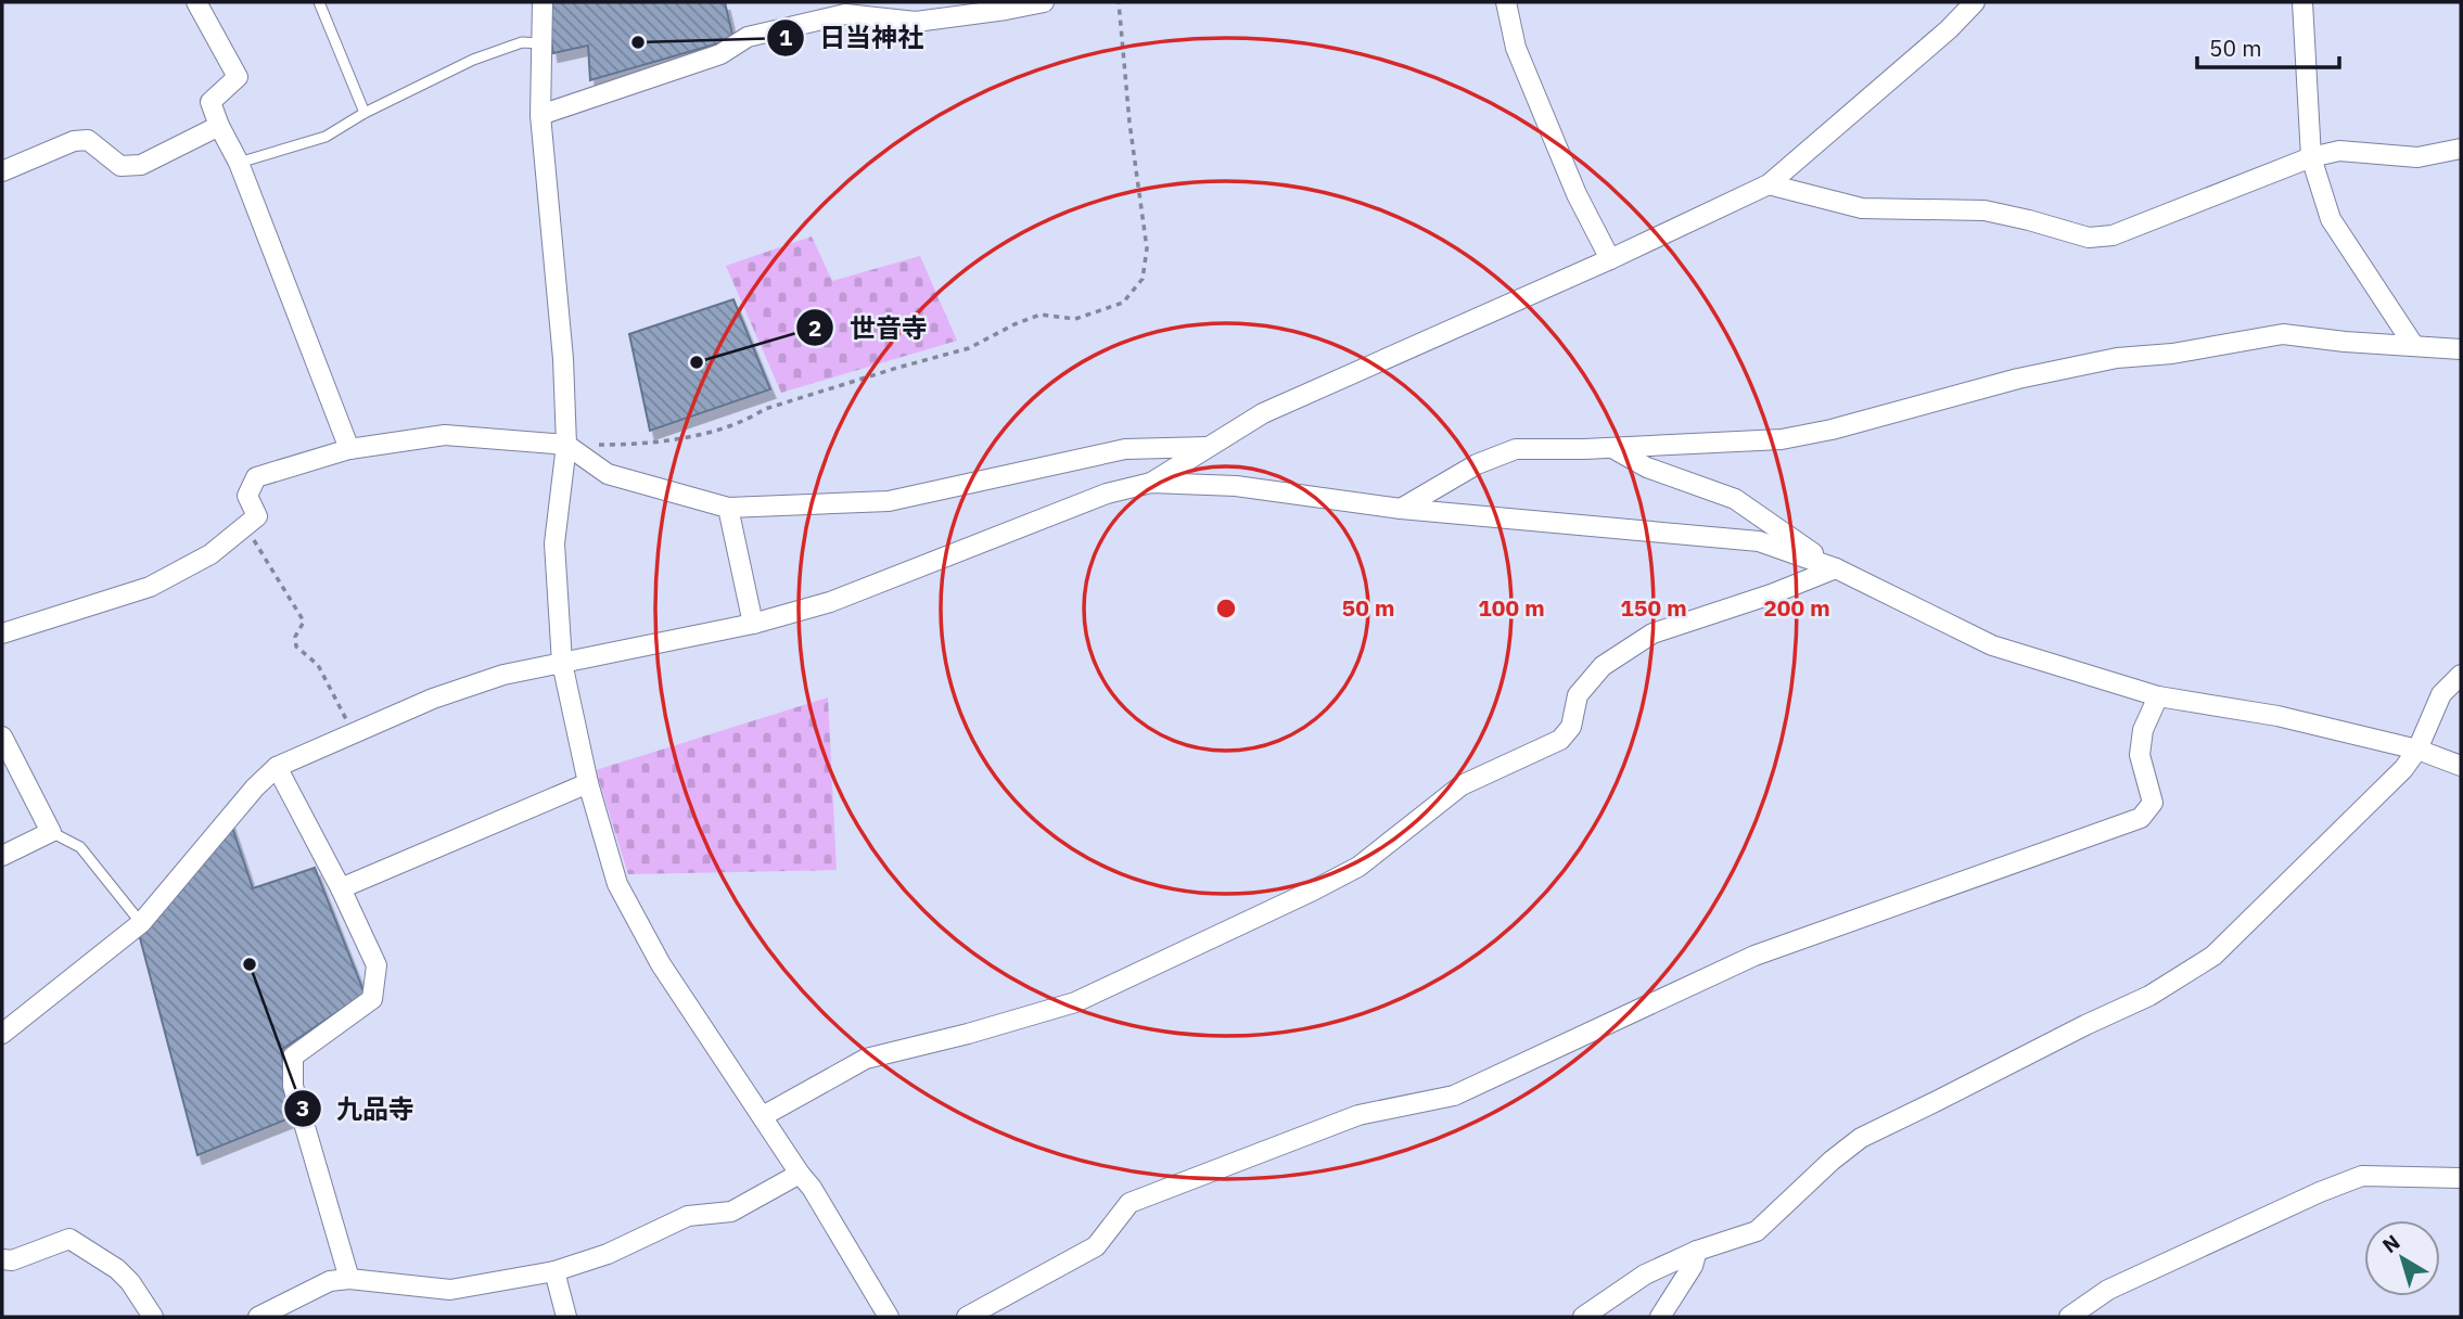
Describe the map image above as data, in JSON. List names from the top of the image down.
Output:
{
  "places": ["日当神社", "世音寺", "九品寺"],
  "scale_bar": "50 m",
  "north": "top left",
  "rings": [
    "50 m",
    "100 m",
    "150 m",
    "200 m"
  ]
}
